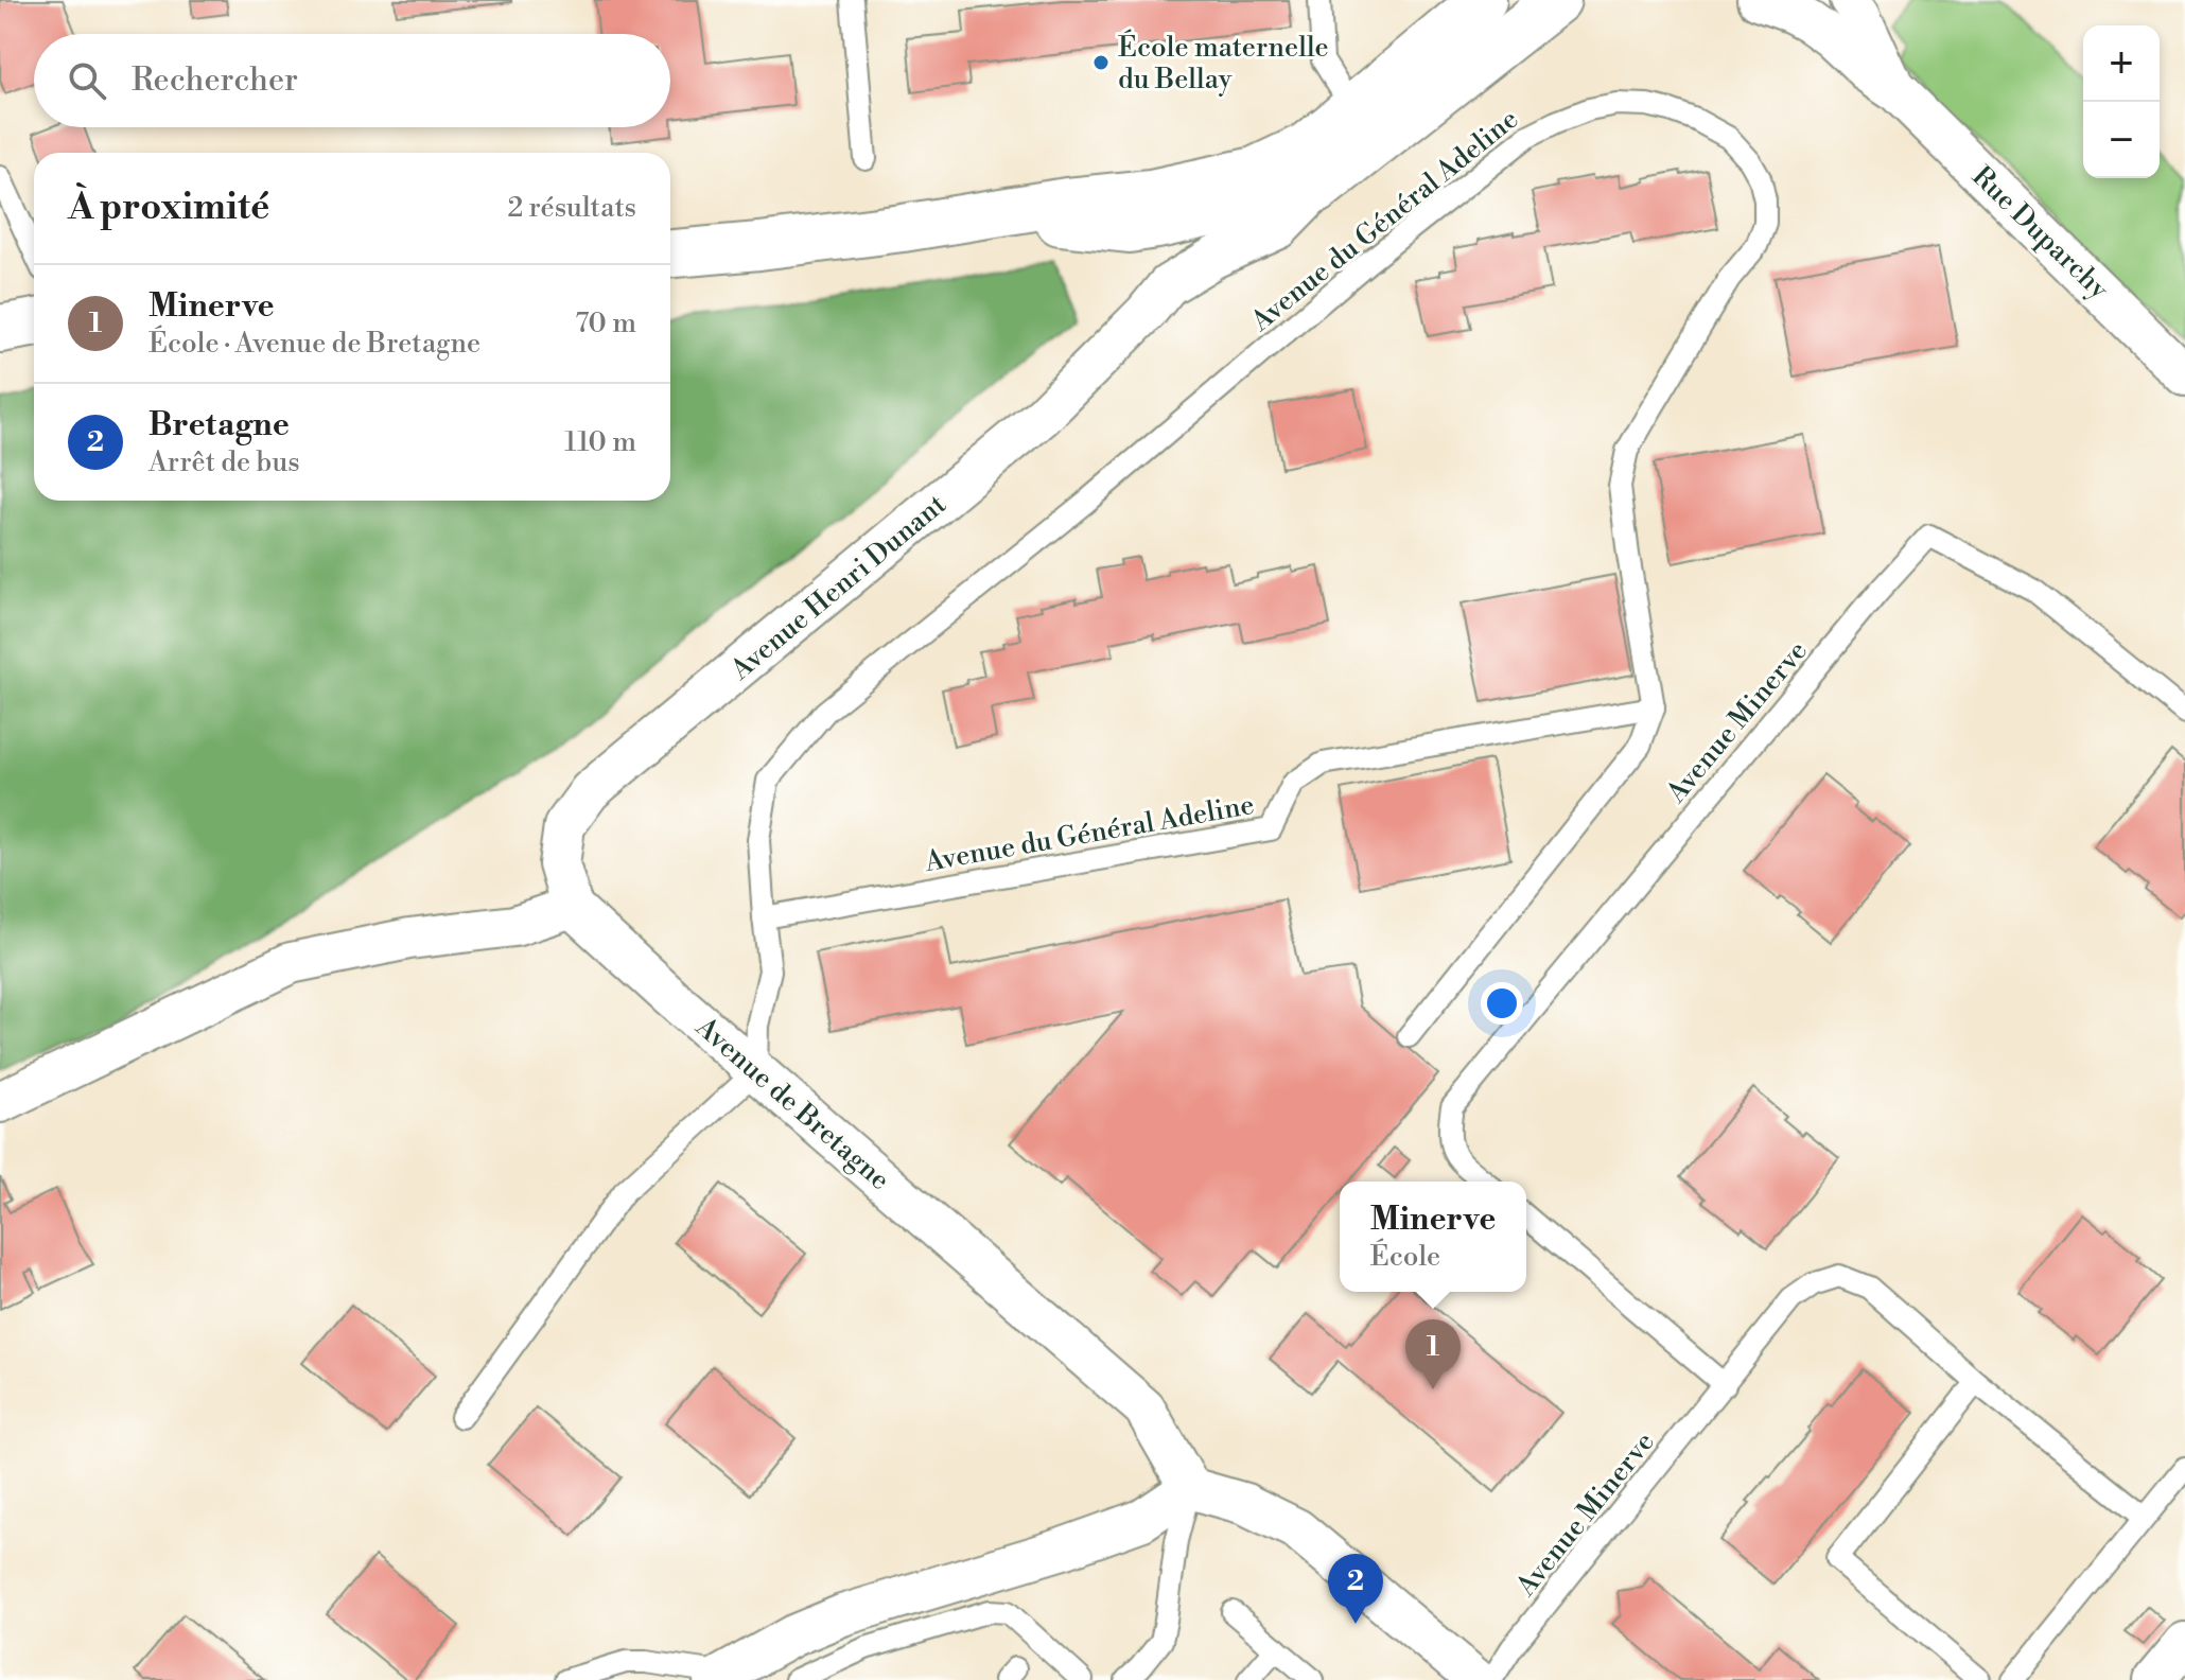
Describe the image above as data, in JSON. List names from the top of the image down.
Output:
{
  "streets": {
    "main road": ["Avenue Henri Dunant"],
    "street": ["Rue Duparchy", "Avenue de Bretagne"],
    "lane": ["Avenue du Général Adeline", "Avenue Minerve"]
  },
  "crossings": [
    ["Avenue du Général Adeline", "Avenue de Bretagne"],
    ["Avenue Henri Dunant", "Avenue de Bretagne"]
  ],
  "places": ["École maternelle du Bellay"],
  "page": {
    "map_buttons": ["+", "−"],
    "search": "Rechercher",
    "heading": ["À proximité", "2 résultats"],
    "list": [
      {
        "mark": "1",
        "name": "Minerve",
        "note": "École · Avenue de Bretagne",
        "value": "70 m"
      },
      {
        "mark": "2",
        "name": "Bretagne",
        "note": "Arrêt de bus",
        "value": "110 m"
      }
    ],
    "popup": ["Minerve", "École"],
    "pins": ["1", "2"]
  }
}
